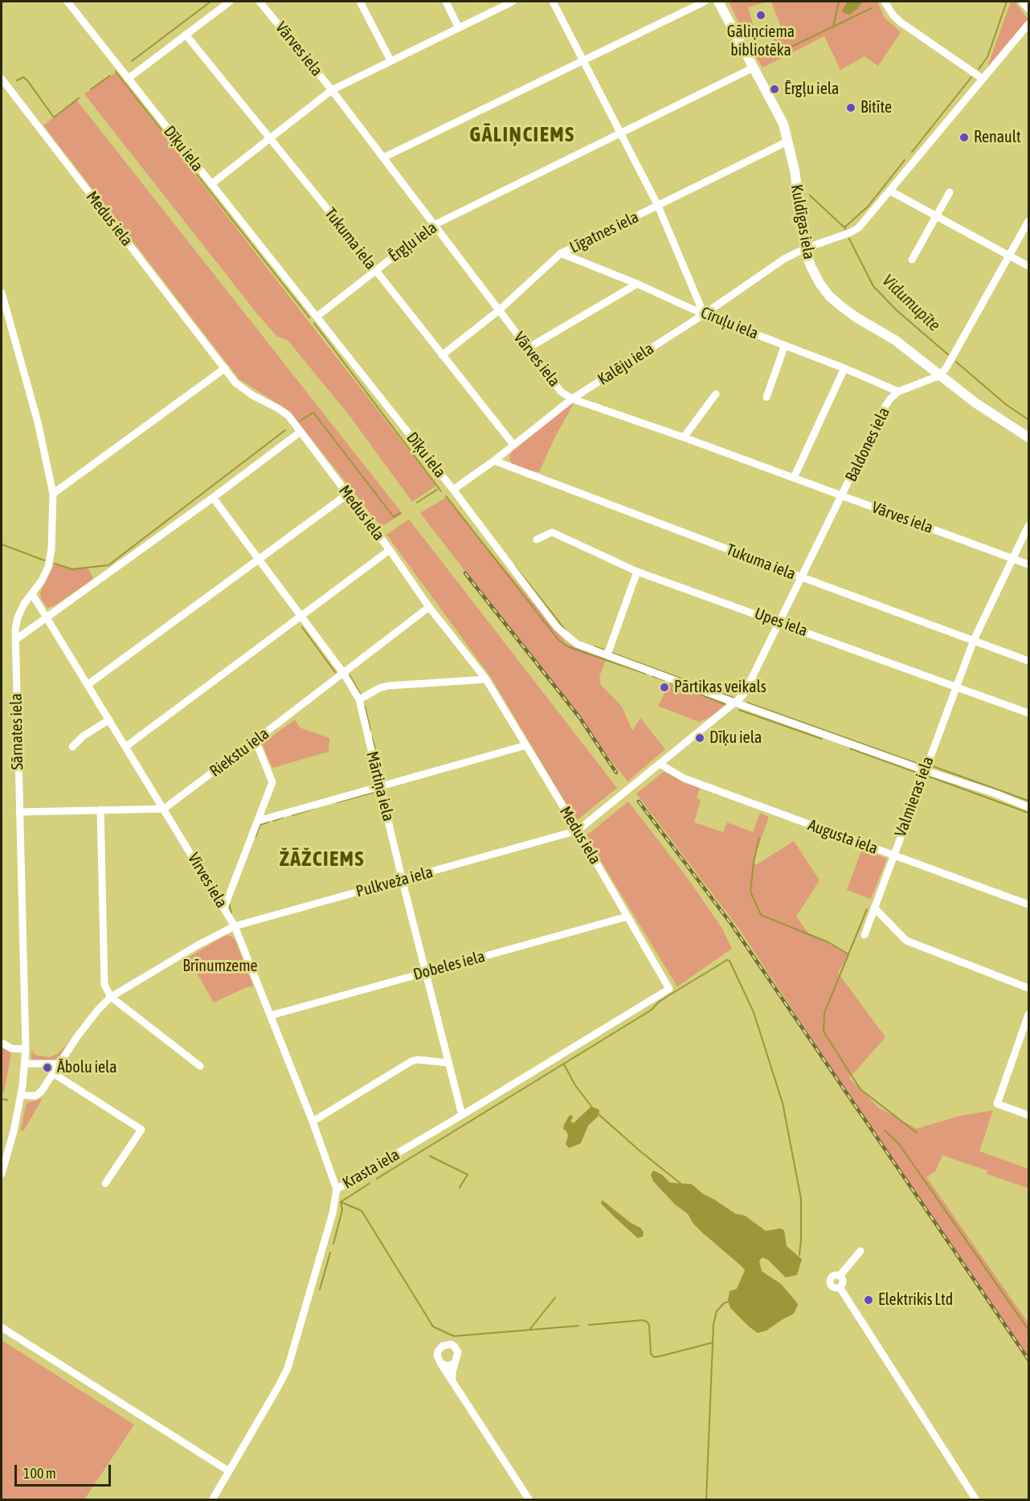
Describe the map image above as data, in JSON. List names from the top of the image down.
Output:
{
  "streets": {
    "street": [
      "Vārves iela",
      "Dīķu iela",
      "Medus iela",
      "Kuldīgas iela",
      "Līgatnes iela",
      "Tukuma iela",
      "Ērgļu iela",
      "Cīruļu iela",
      "Kalēju iela",
      "Baldones iela",
      "Upes iela",
      "Sārnates iela",
      "Riekstu iela",
      "Mārtiņa iela",
      "Valmieras iela",
      "Augusta iela",
      "Virves iela",
      "Pulkveža iela",
      "Dobeles iela",
      "Krasta iela"
    ]
  },
  "crossings": [
    ["Vārves iela", "Līgatnes iela"],
    ["Vārves iela", "Ērgļu iela"],
    ["Vārves iela", "Kalēju iela"],
    ["Vārves iela", "Baldones iela"],
    ["Vārves iela", "Valmieras iela"],
    ["Dīķu iela", "Ērgļu iela"],
    ["Dīķu iela", "Kalēju iela"],
    ["Dīķu iela", "Baldones iela"],
    ["Dīķu iela", "Valmieras iela"],
    ["Dīķu iela", "Pulkveža iela"],
    ["Medus iela", "Riekstu iela"],
    ["Medus iela", "Pulkveža iela"],
    ["Medus iela", "Dobeles iela"],
    ["Medus iela", "Krasta iela"],
    ["Kuldīgas iela", "Līgatnes iela"],
    ["Kuldīgas iela", "Ērgļu iela"],
    ["Kuldīgas iela", "Kalēju iela"],
    ["Kuldīgas iela", "Baldones iela"],
    ["Līgatnes iela", "Tukuma iela"],
    ["Līgatnes iela", "Cīruļu iela"],
    ["Tukuma iela", "Ērgļu iela"],
    ["Tukuma iela", "Kalēju iela"],
    ["Tukuma iela", "Baldones iela"],
    ["Tukuma iela", "Valmieras iela"],
    ["Cīruļu iela", "Kalēju iela"],
    ["Cīruļu iela", "Baldones iela"],
    ["Baldones iela", "Upes iela"],
    ["Baldones iela", "Pulkveža iela"],
    ["Upes iela", "Valmieras iela"],
    ["Sārnates iela", "Pulkveža iela"],
    ["Riekstu iela", "Mārtiņa iela"],
    ["Riekstu iela", "Virves iela"],
    ["Mārtiņa iela", "Pulkveža iela"],
    ["Mārtiņa iela", "Dobeles iela"],
    ["Mārtiņa iela", "Krasta iela"],
    ["Valmieras iela", "Augusta iela"],
    ["Augusta iela", "Pulkveža iela"],
    ["Virves iela", "Pulkveža iela"],
    ["Virves iela", "Dobeles iela"],
    ["Virves iela", "Krasta iela"]
  ],
  "districts": ["GĀLIŅCIEMS", "ŽĀŽCIEMS"],
  "water": ["Vidumupīte"],
  "parks": ["Brīnumzeme"],
  "places": [
    "Gāliņciema bibliotēka",
    "Ērgļu iela",
    "Bitīte",
    "Renault",
    "Pārtikas veikals",
    "Dīķu iela",
    "Ābolu iela",
    "Elektrikis Ltd"
  ],
  "scale_bar": "100 m"
}
